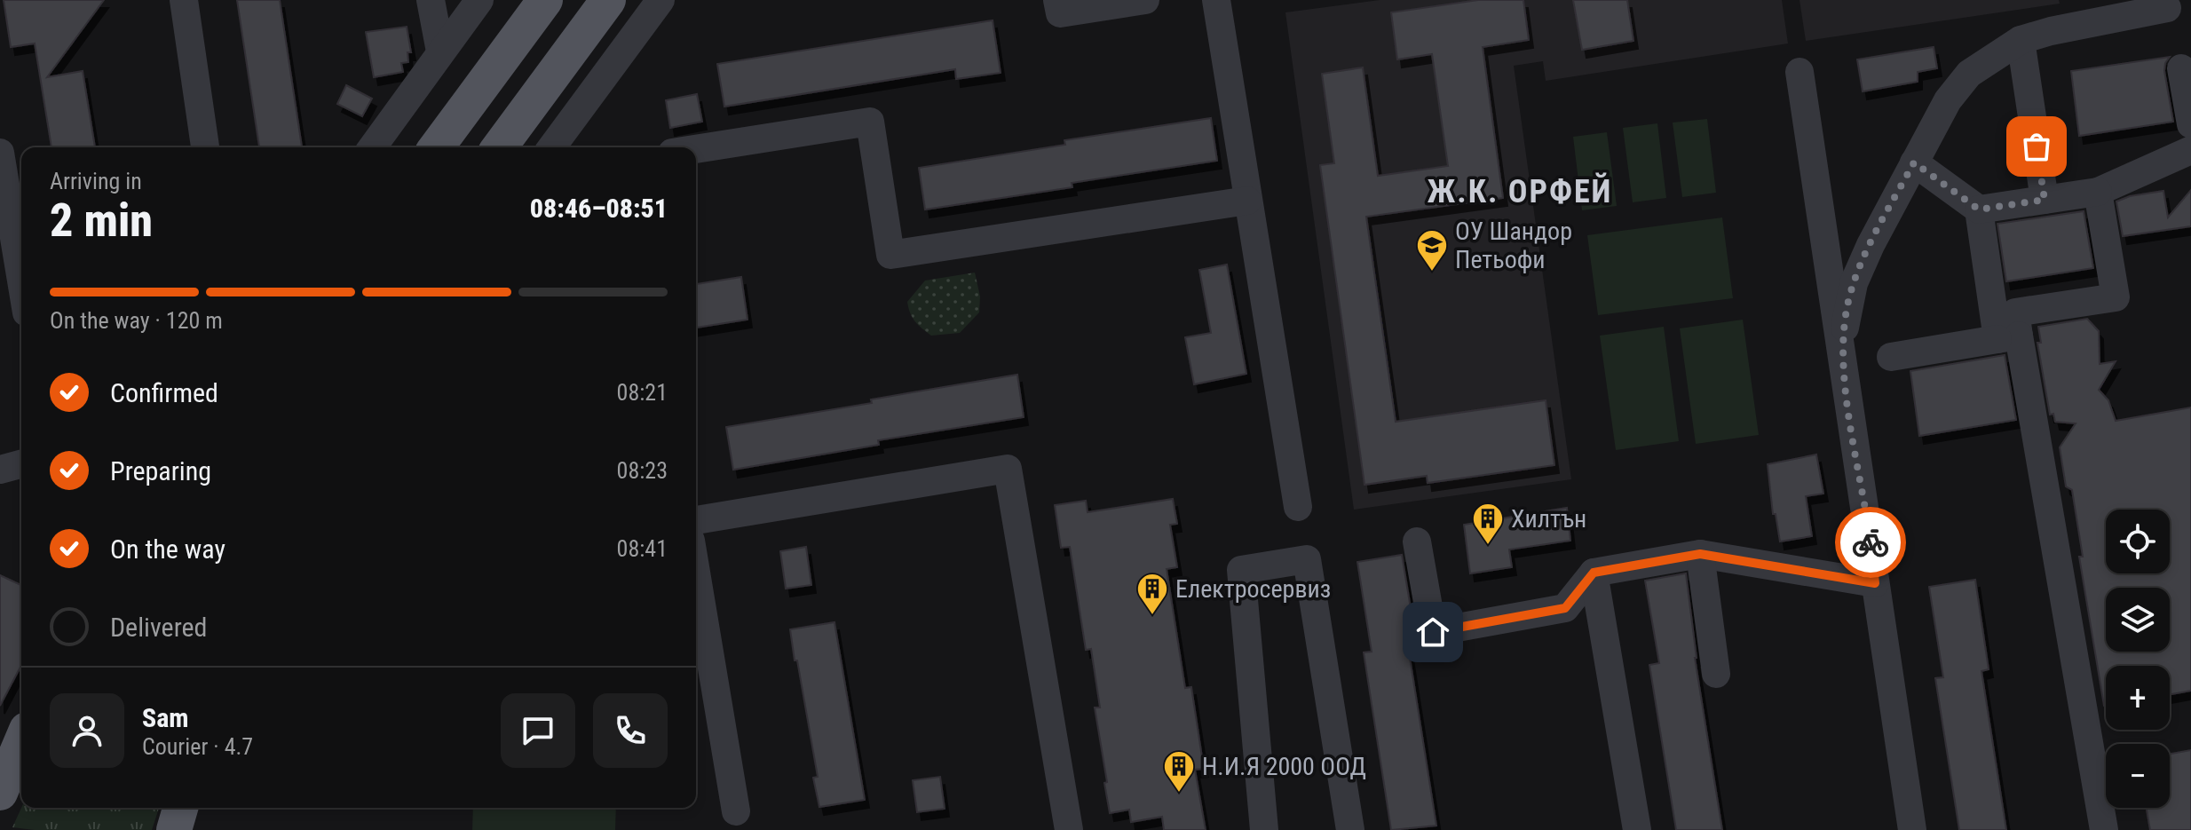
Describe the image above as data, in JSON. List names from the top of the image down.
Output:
{
  "districts": ["Ж.К. ОРФЕЙ"],
  "places": {
    "school or university": ["ОУ Шандор Петьофи"],
    "building": ["Хилтън", "Електросервиз", "Н.И.Я 2000 ООД"]
  },
  "page": {
    "heading": ["2 min", "Arriving in", "08:46–08:51"],
    "panel": ["Sam", "Courier · 4.7"],
    "bar": "On the way · 120 m",
    "list": [
      ["Confirmed", "08:21"],
      ["Preparing", "08:23"],
      ["On the way", "08:41"],
      "Delivered"
    ],
    "map_buttons": ["+", "−"]
  }
}
